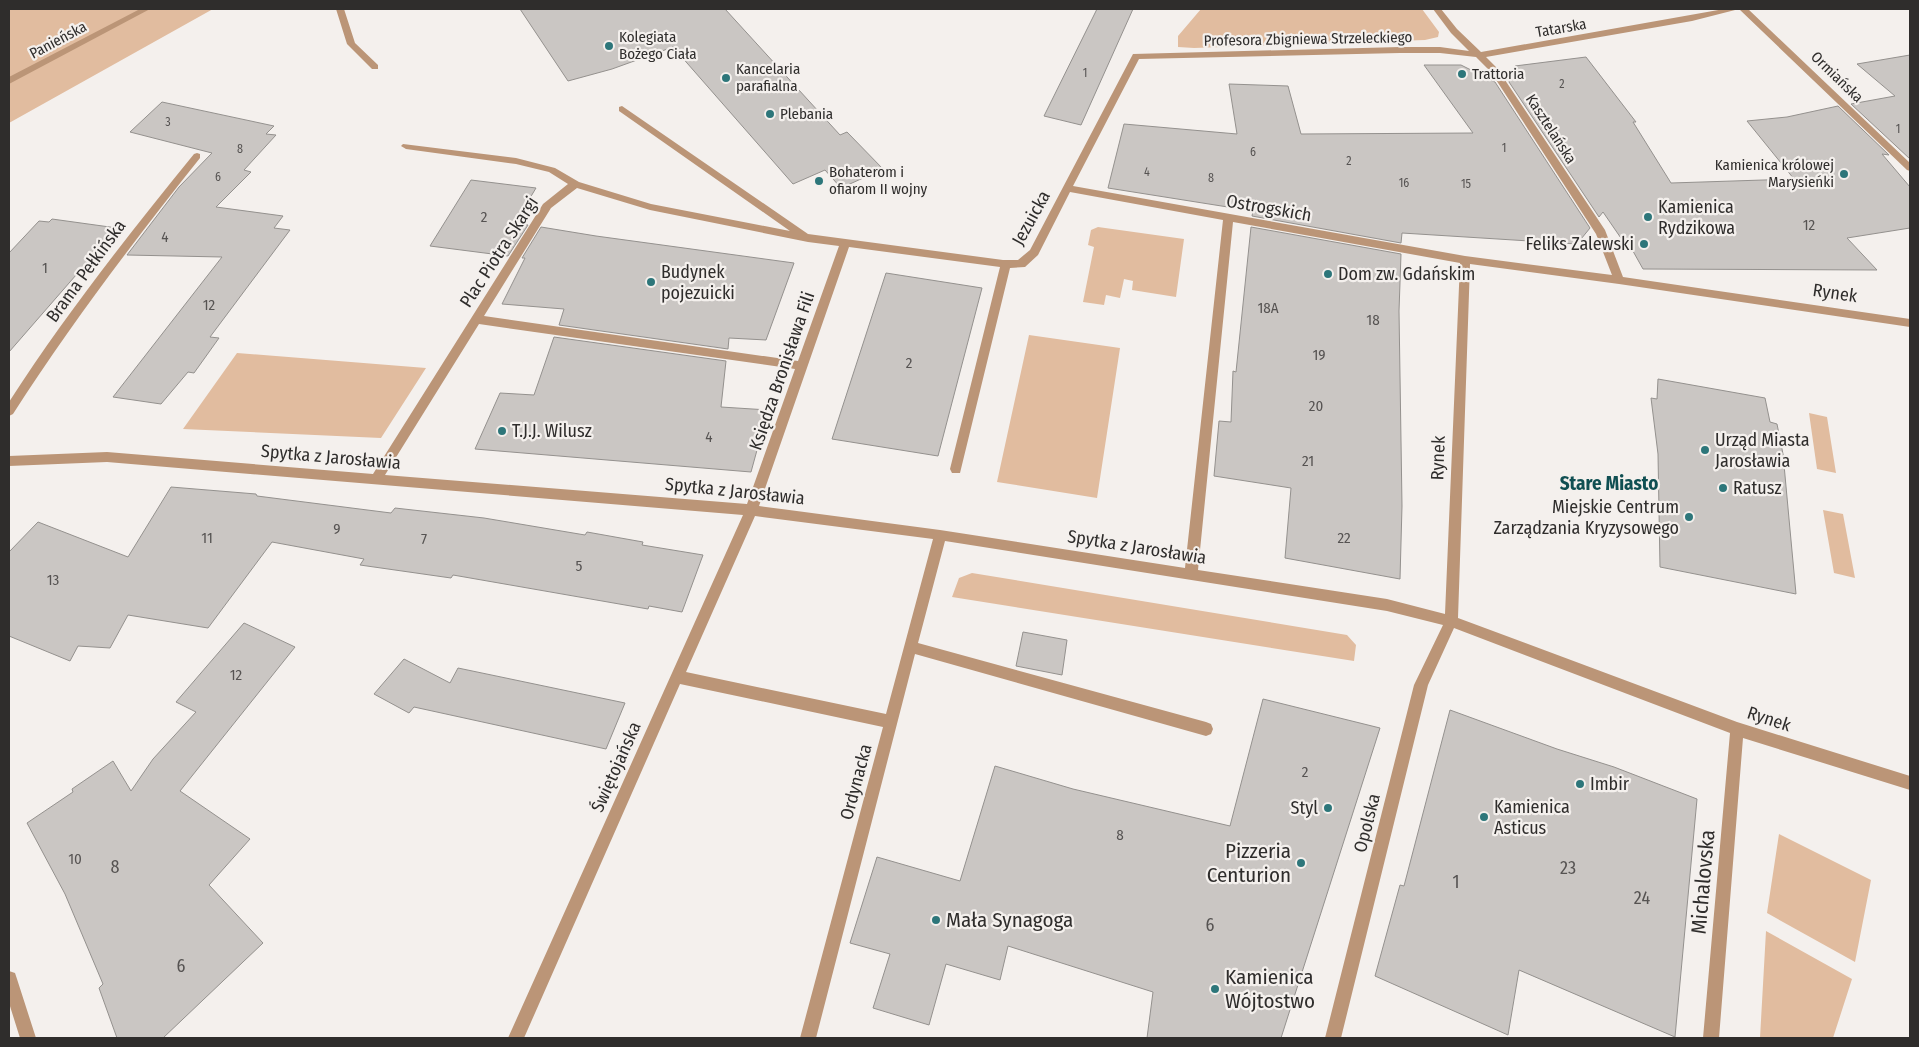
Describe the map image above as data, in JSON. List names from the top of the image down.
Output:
{
  "streets": {
    "street": [
      "Tatarska",
      "Profesora Zbigniewa Strzeleckiego",
      "Panieńska",
      "Ormiańska",
      "Kasztelańska",
      "Ostrogskich",
      "Jezuicka",
      "Plac Piotra Skargi",
      "Brama Pełkińska",
      "Rynek",
      "Księdza Bronisława Fili",
      "Spytka z Jarosławia",
      "Świętojańska",
      "Ordynacka",
      "Opolska",
      "Michalovska"
    ]
  },
  "crossings": [
    ["Tatarska", "Profesora Zbigniewa Strzeleckiego"],
    ["Tatarska", "Kasztelańska"],
    ["Profesora Zbigniewa Strzeleckiego", "Kasztelańska"],
    ["Profesora Zbigniewa Strzeleckiego", "Jezuicka"],
    ["Kasztelańska", "Rynek"],
    ["Ostrogskich", "Jezuicka"],
    ["Ostrogskich", "Rynek"],
    ["Jezuicka", "Księdza Bronisława Fili"],
    ["Plac Piotra Skargi", "Spytka z Jarosławia"],
    ["Rynek", "Spytka z Jarosławia"],
    ["Rynek", "Opolska"],
    ["Rynek", "Michalovska"],
    ["Księdza Bronisława Fili", "Spytka z Jarosławia"],
    ["Księdza Bronisława Fili", "Świętojańska"],
    ["Spytka z Jarosławia", "Świętojańska"],
    ["Spytka z Jarosławia", "Ordynacka"],
    ["Spytka z Jarosławia", "Opolska"]
  ],
  "districts": ["Stare Miasto"],
  "places": [
    "Kolegiata Bożego Ciała",
    "Trattoria",
    "Kancelaria parafialna",
    "Plebania",
    "Kamienica królowej Marysieńki",
    "Bohaterom i ofiarom II wojny",
    "Kamienica Rydzikowa",
    "Feliks Zalewski",
    "Dom zw. Gdańskim",
    "Budynek pojezuicki",
    "T.J.J. Wilusz",
    "Urząd Miasta Jarosławia",
    "Ratusz",
    "Miejskie Centrum Zarządzania Kryzysowego",
    "Imbir",
    "Styl",
    "Kamienica Asticus",
    "Pizzeria Centurion",
    "Mała Synagoga",
    "Kamienica Wójtostwo"
  ],
  "house_numbers": [
    "1",
    "2",
    "3",
    "1",
    "1",
    "8",
    "6",
    "2",
    "4",
    "6",
    "8",
    "16",
    "15",
    "2",
    "12",
    "4",
    "1",
    "12",
    "18A",
    "18",
    "19",
    "2",
    "20",
    "4",
    "21",
    "9",
    "11",
    "22",
    "7",
    "5",
    "13",
    "12",
    "2",
    "8",
    "10",
    "8",
    "23",
    "1",
    "24",
    "6",
    "6"
  ]
}
